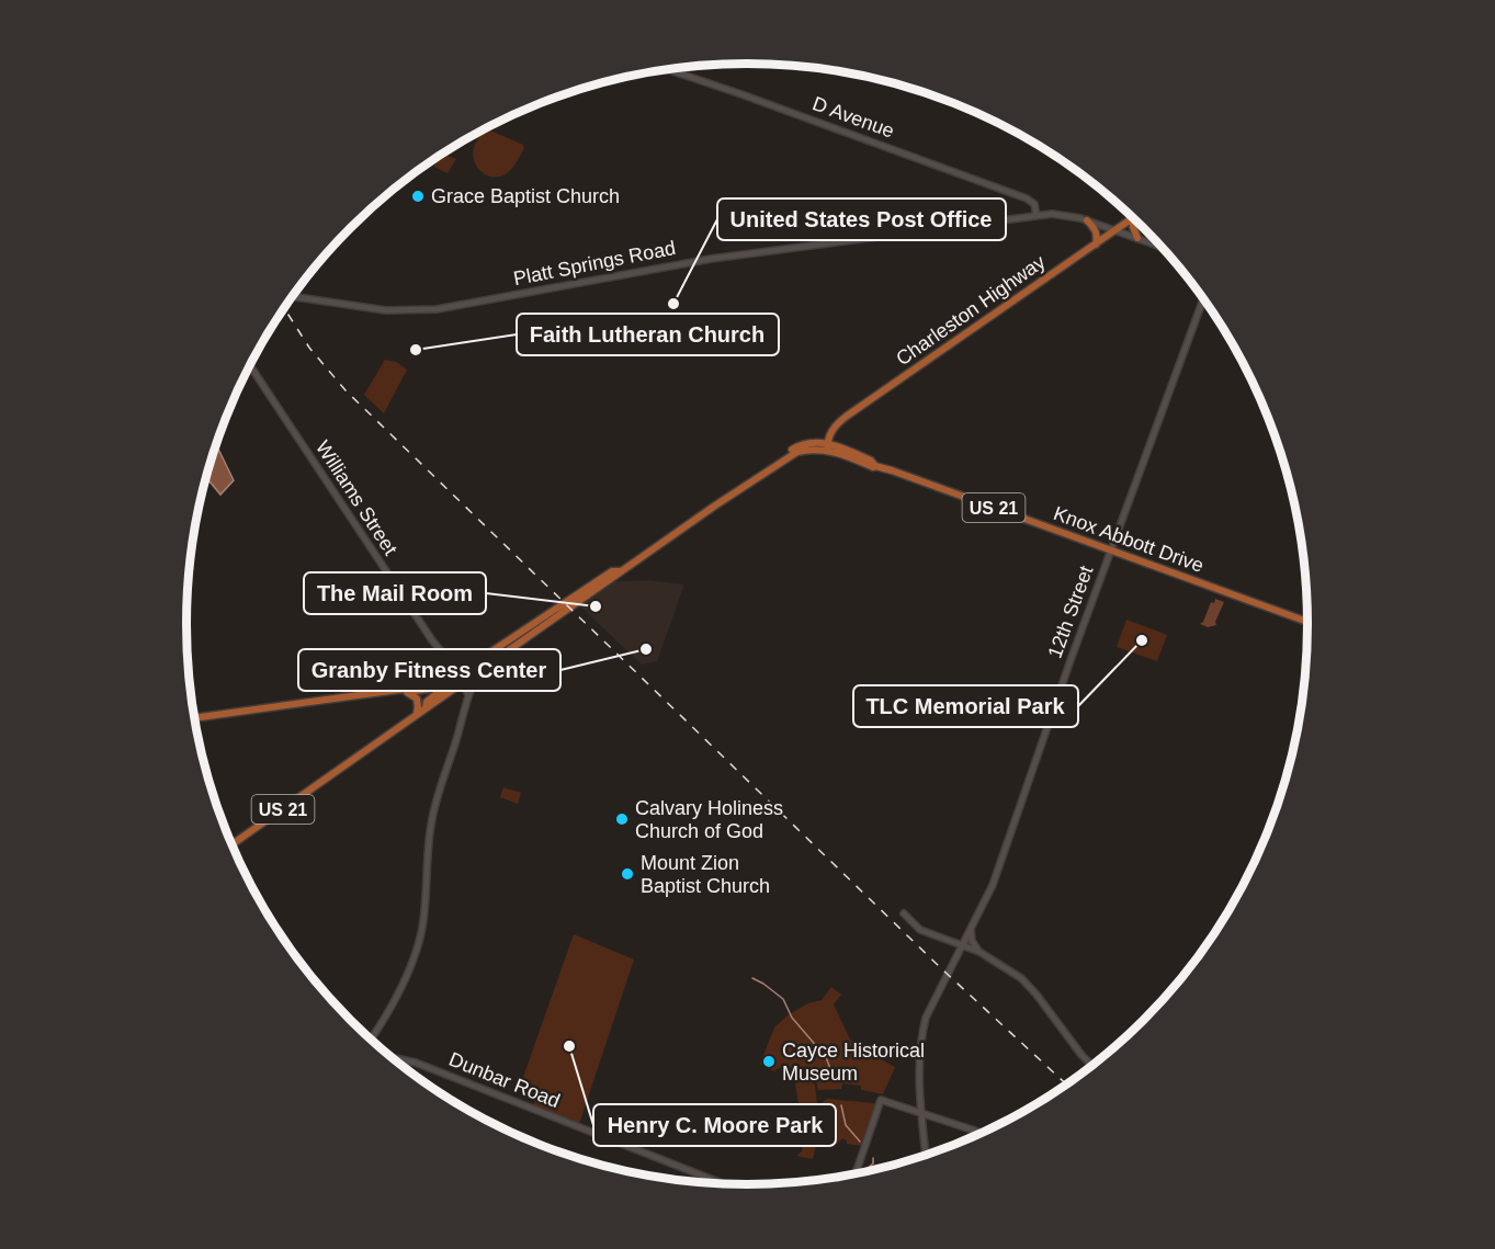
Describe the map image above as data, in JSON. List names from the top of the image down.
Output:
{
  "streets": {
    "main road": ["Charleston Highway", "US 21", "Knox Abbott Drive"],
    "street": [
      "D Avenue",
      "Platt Springs Road",
      "Williams Street",
      "12th Street",
      "Dunbar Road"
    ]
  },
  "crossings": [
    ["D Avenue", "Platt Springs Road"],
    ["Charleston Highway", "US 21"],
    ["Charleston Highway", "Knox Abbott Drive"],
    ["Williams Street", "US 21"],
    ["US 21", "Knox Abbott Drive"],
    ["Knox Abbott Drive", "12th Street"]
  ],
  "places": [
    "Grace Baptist Church",
    "United States Post Office",
    "Faith Lutheran Church",
    "The Mail Room",
    "TLC Memorial Park",
    "Granby Fitness Center",
    "Calvary Holiness Church of God",
    "Mount Zion Baptist Church",
    "Henry C. Moore Park",
    "Cayce Historical Museum"
  ]
}
